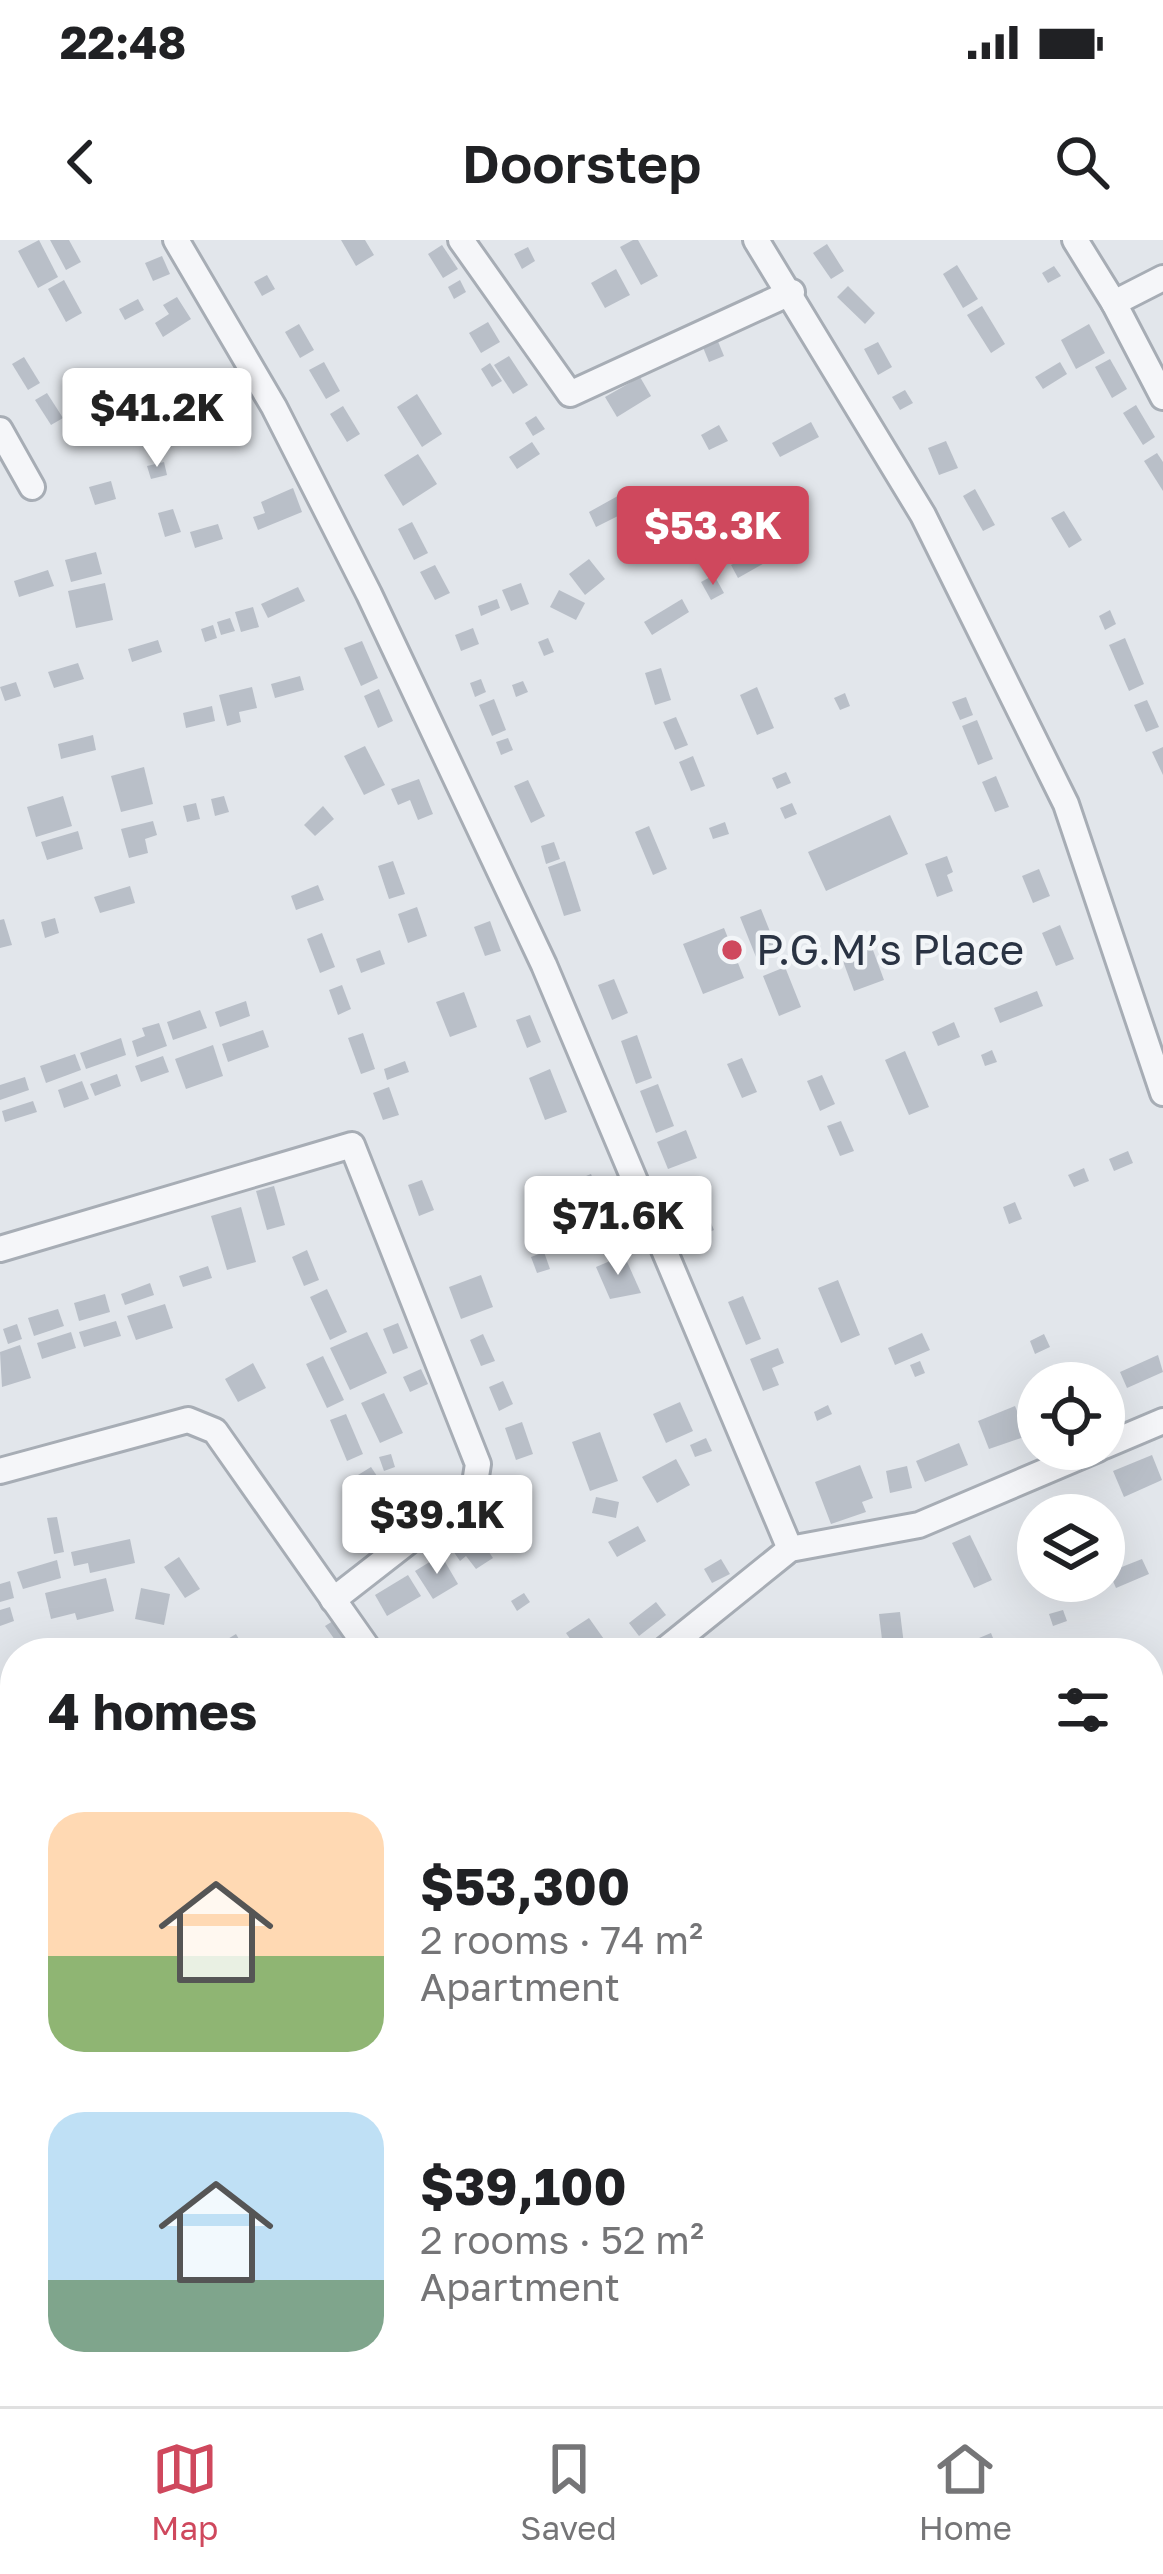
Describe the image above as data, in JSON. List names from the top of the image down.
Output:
{
  "places": ["P.G.M’s Place"],
  "page": {
    "status": "22:48",
    "header": "Doorstep",
    "price": [
      "$41.2K",
      "$53.3K",
      "$71.6K",
      "$39.1K"
    ],
    "heading": "4 homes",
    "list": [
      {
        "name": "$53,300",
        "note": "2 rooms · 74 m² · Apartment"
      },
      {
        "name": "$39,100",
        "note": "2 rooms · 52 m² · Apartment"
      }
    ],
    "tabs": ["Map", "Saved", "Home"]
  }
}
